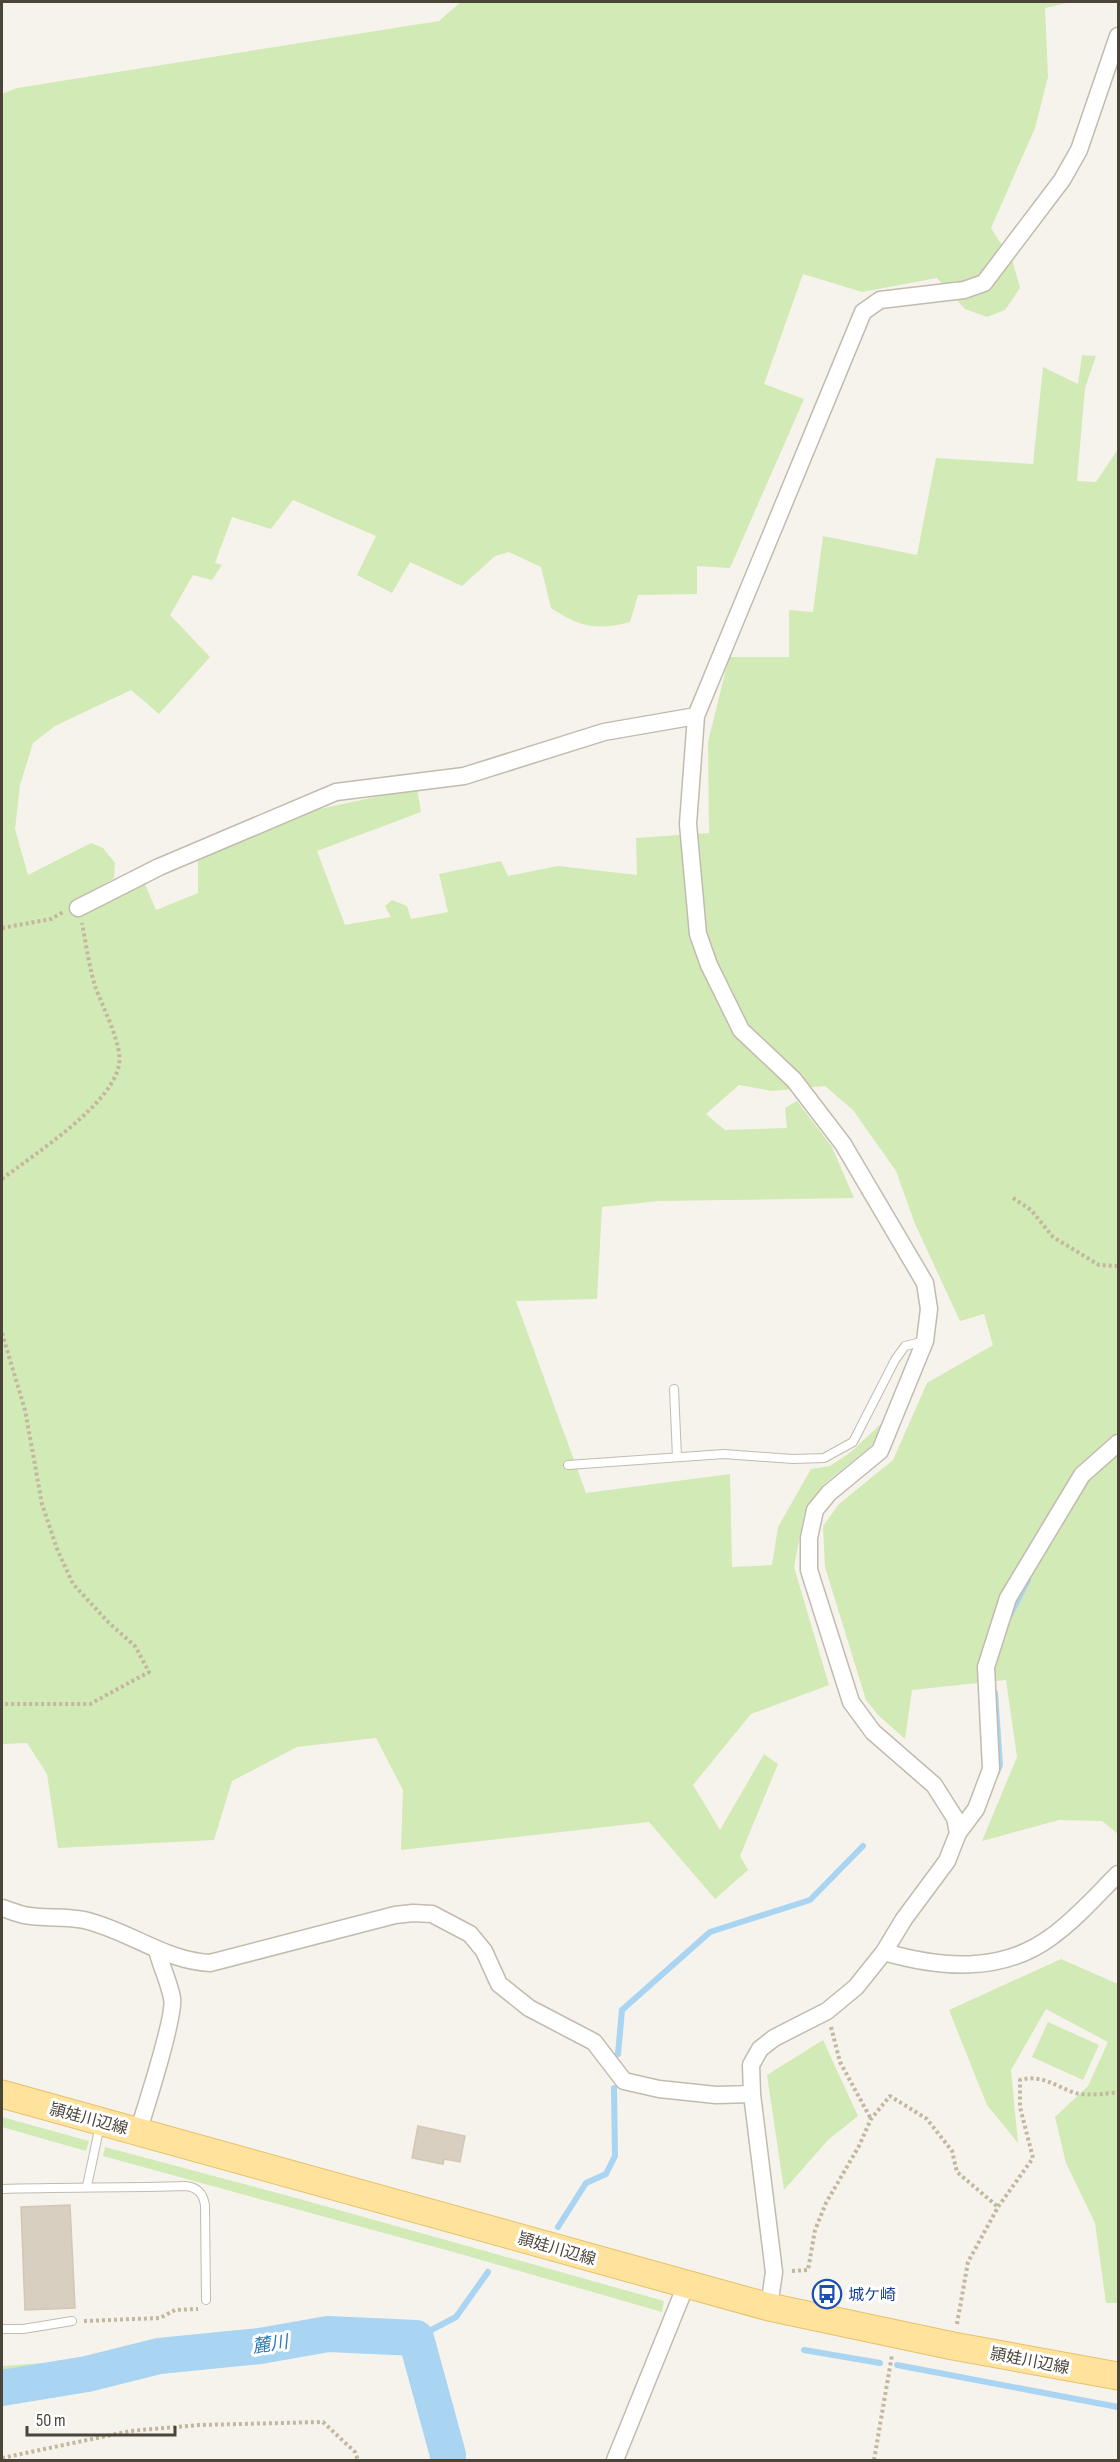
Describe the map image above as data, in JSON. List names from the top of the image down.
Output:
{
  "streets": {
    "main road": ["頴娃川辺線"]
  },
  "water": ["麓川"],
  "places": {
    "bus stop": ["城ケ崎"]
  },
  "scale_bar": "50 m"
}
